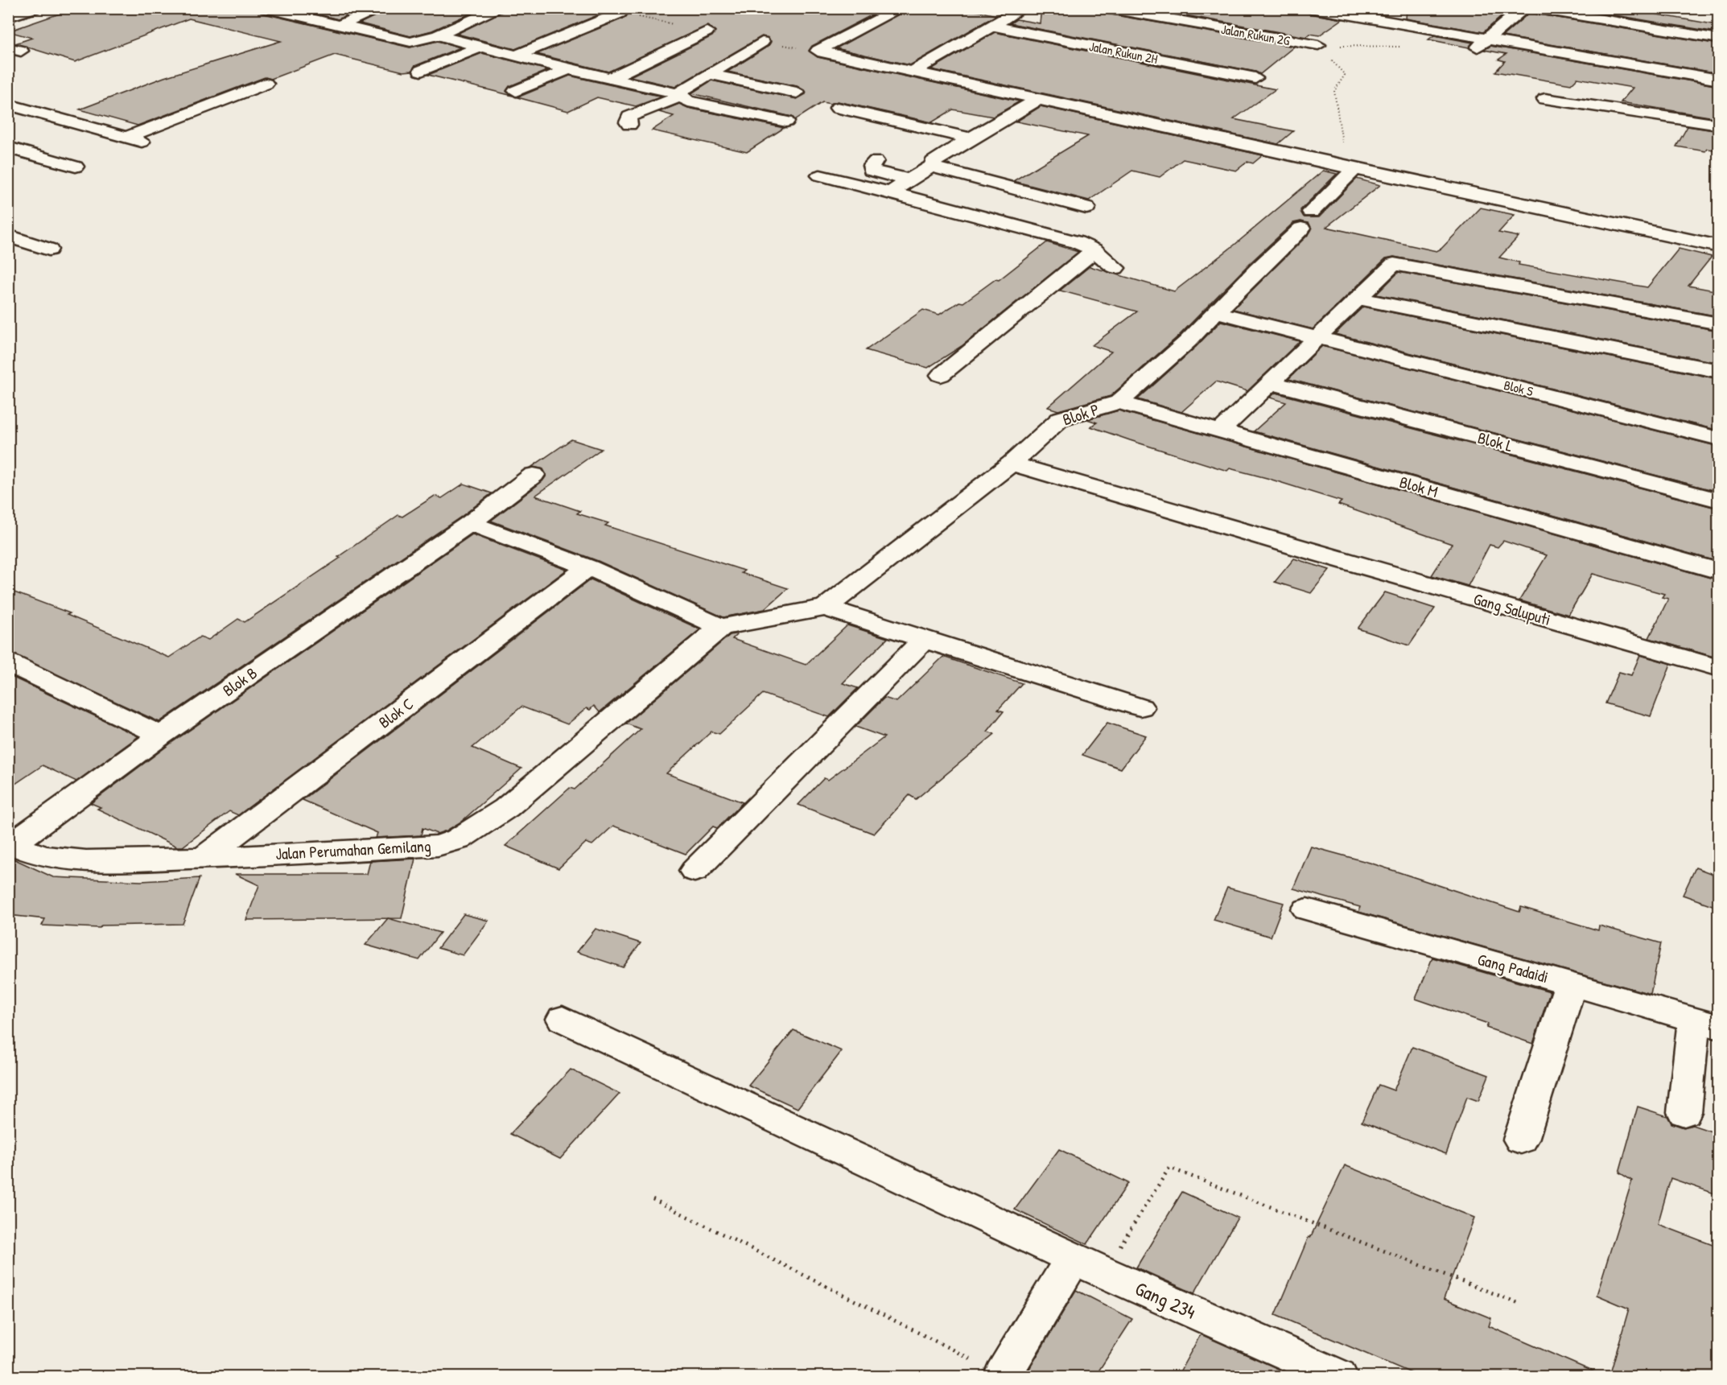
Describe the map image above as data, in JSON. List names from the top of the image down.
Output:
{
  "streets": {
    "street": [
      "Jalan Rukun 2G",
      "Jalan Rukun 2H",
      "Blok S",
      "Blok P",
      "Blok L",
      "Blok M",
      "Gang Saluputi",
      "Blok B",
      "Blok C",
      "Jalan Perumahan Gemilang",
      "Gang Padaidi",
      "Gang 234"
    ]
  },
  "crossings": [
    ["Blok S", "Blok P"],
    ["Blok P", "Blok M"],
    ["Blok P", "Gang Saluputi"],
    ["Blok P", "Jalan Perumahan Gemilang"],
    ["Blok B", "Jalan Perumahan Gemilang"],
    ["Blok C", "Jalan Perumahan Gemilang"]
  ]
}
